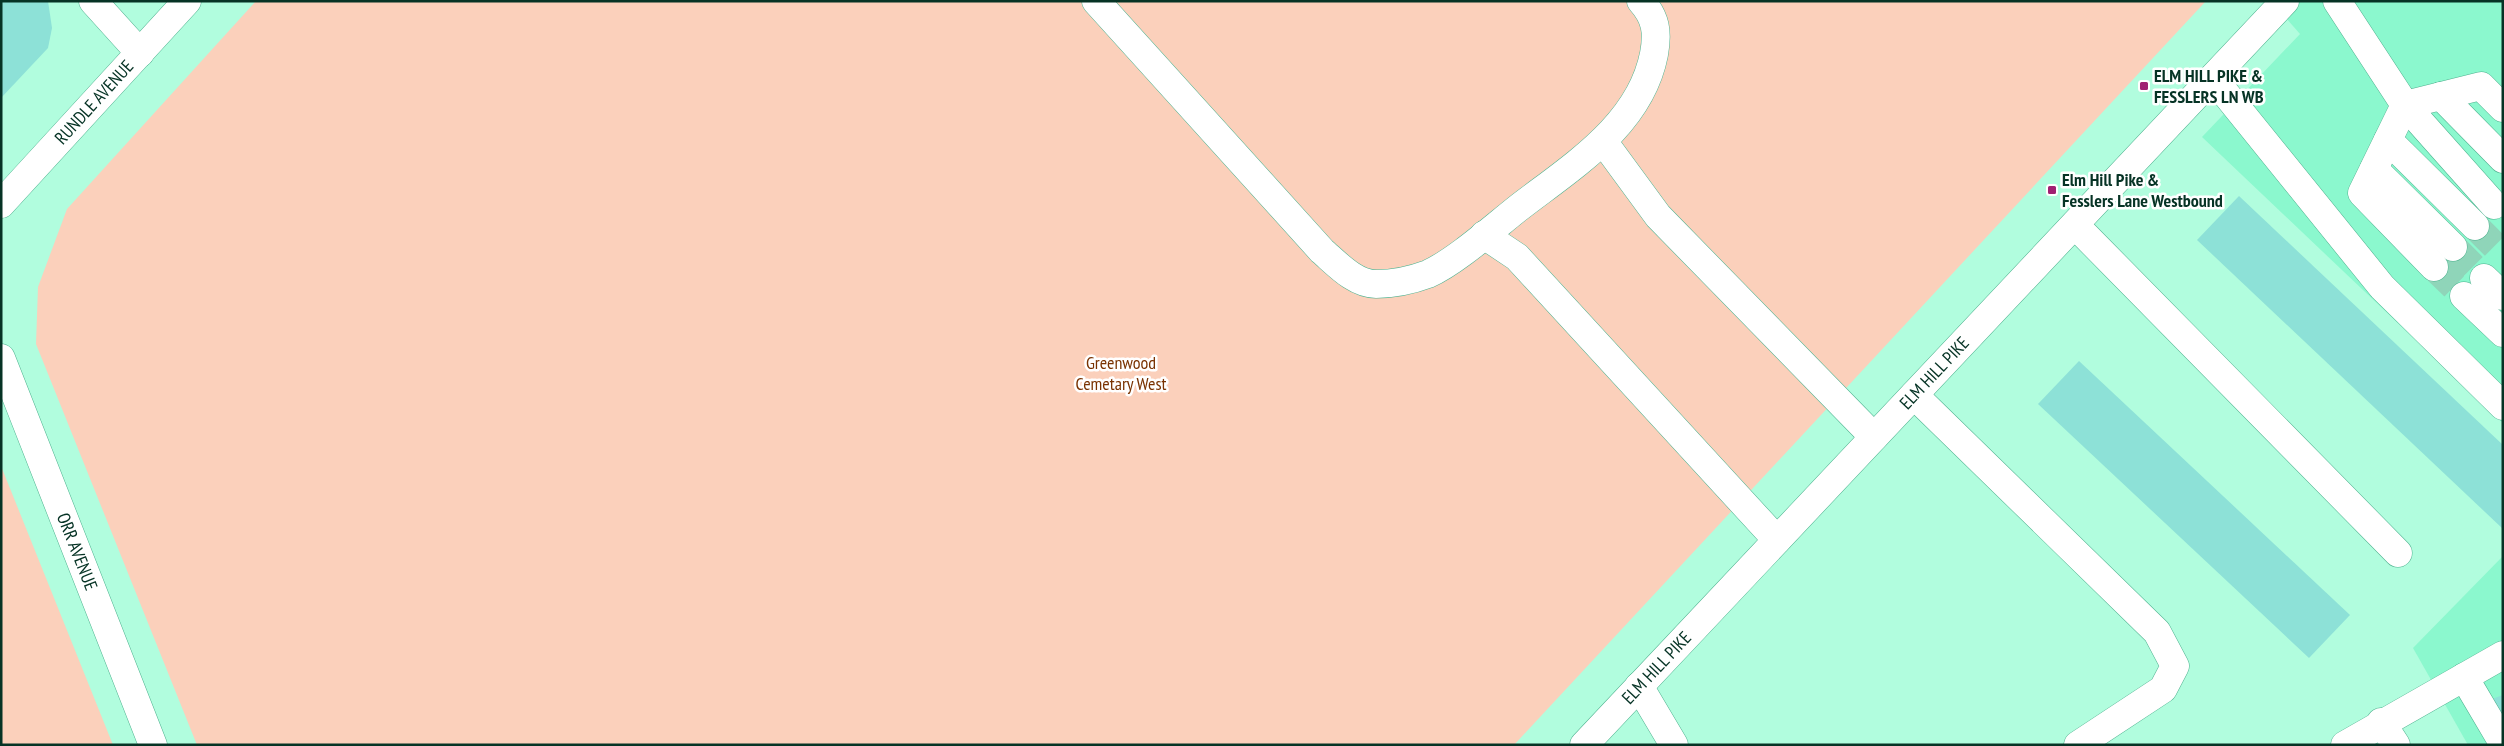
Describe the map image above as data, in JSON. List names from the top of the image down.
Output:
{
  "streets": {
    "main road": ["RUNDLE AVENUE", "ELM HILL PIKE", "ORR AVENUE"]
  },
  "parks": ["Greenwood Cemetary West"],
  "places": {
    "transit": ["ELM HILL PIKE & FESSLERS LN WB", "Elm Hill Pike & Fesslers Lane Westbound"]
  }
}
